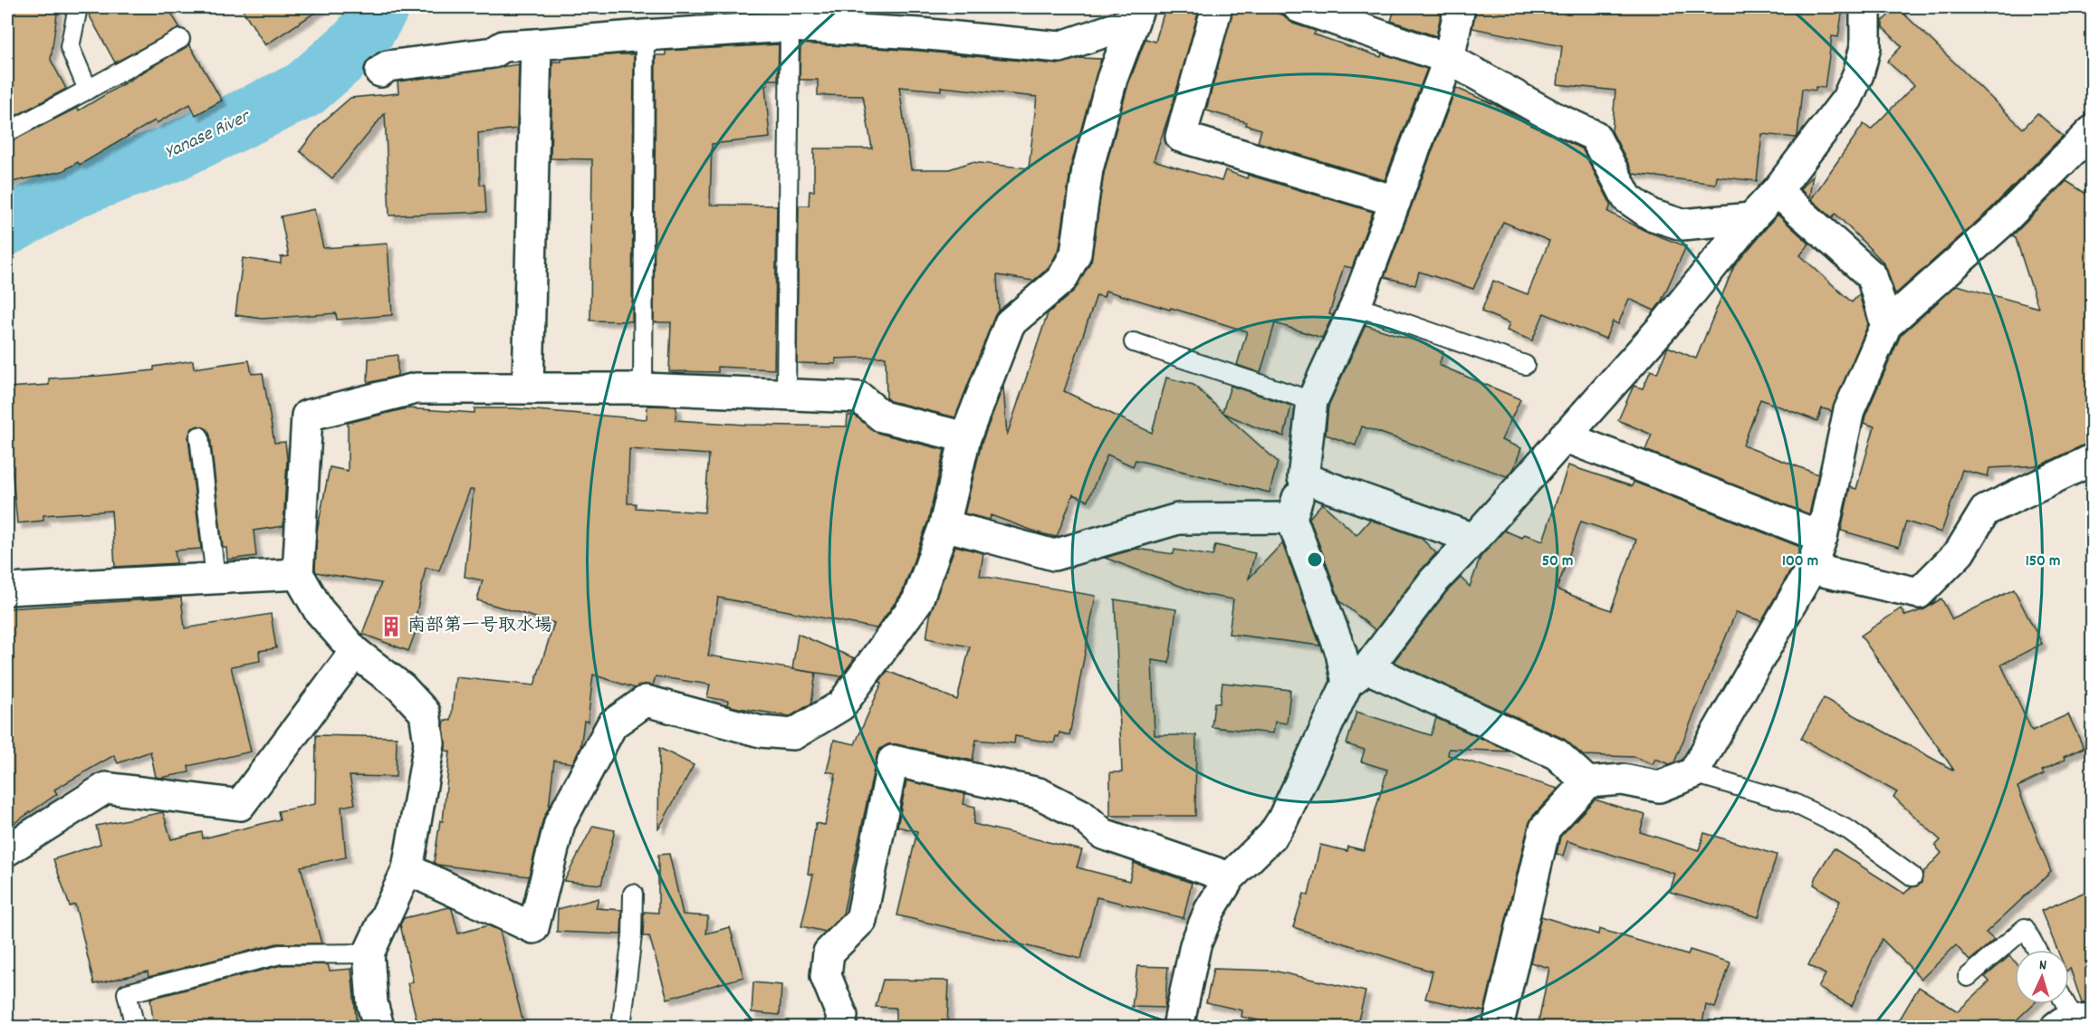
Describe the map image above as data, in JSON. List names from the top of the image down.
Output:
{
  "water": ["Yanase River"],
  "places": {
    "building": ["南部第一号取水場"]
  },
  "north": "top",
  "rings": ["50 m", "100 m", "150 m"]
}
